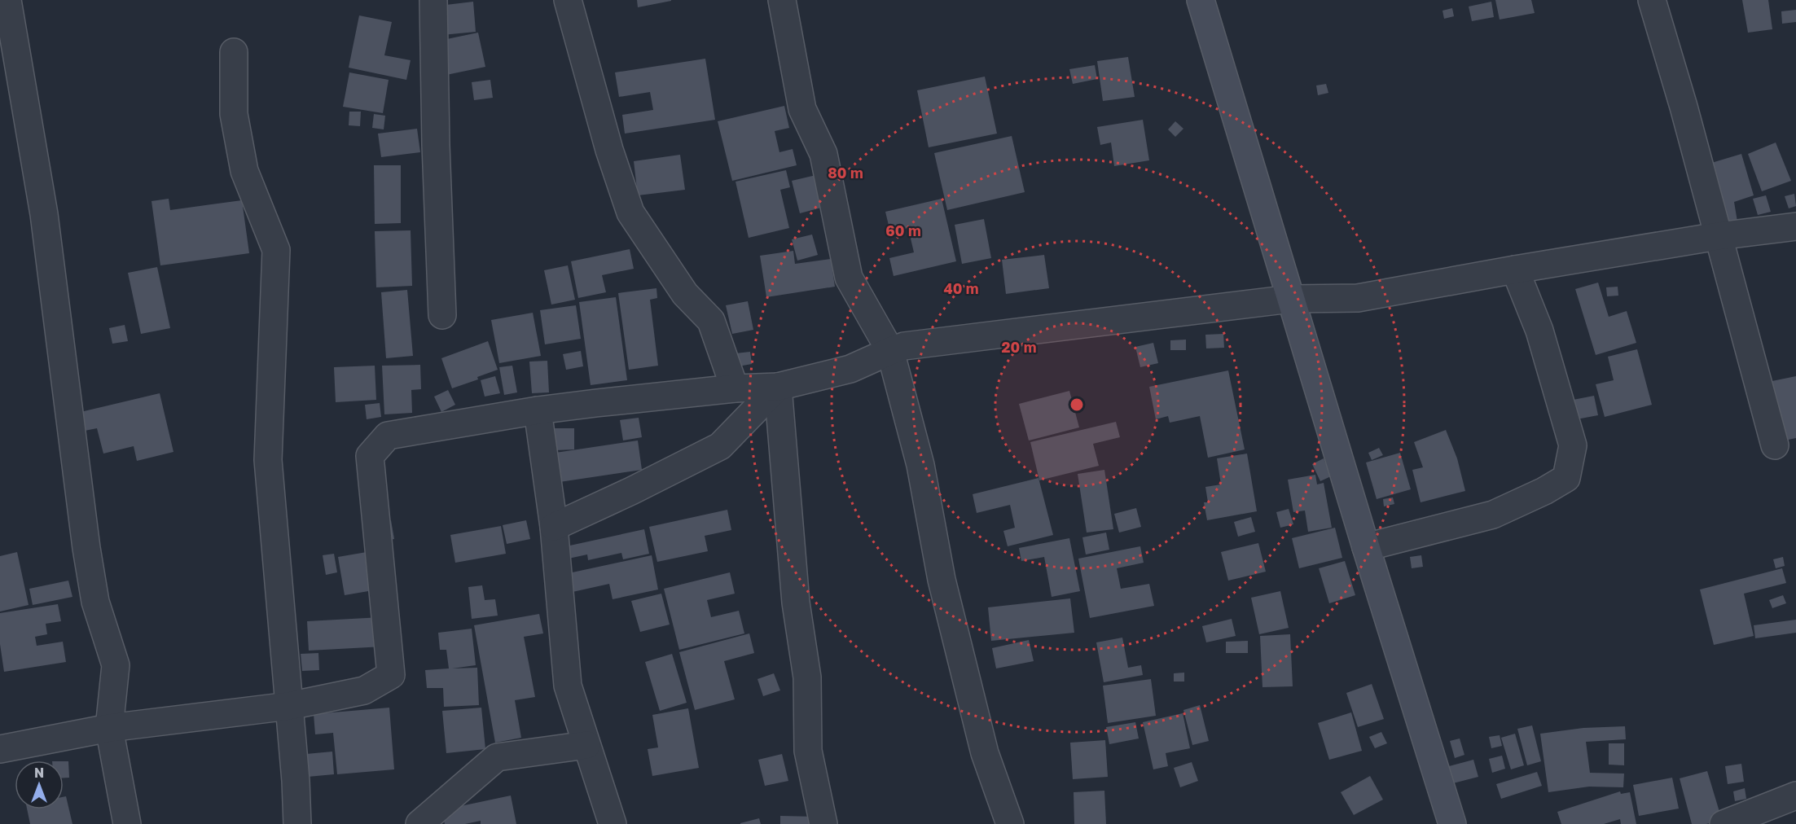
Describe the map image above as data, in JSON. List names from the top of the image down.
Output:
{
  "north": "top",
  "rings": [
    "80 m",
    "60 m",
    "40 m",
    "20 m"
  ]
}
